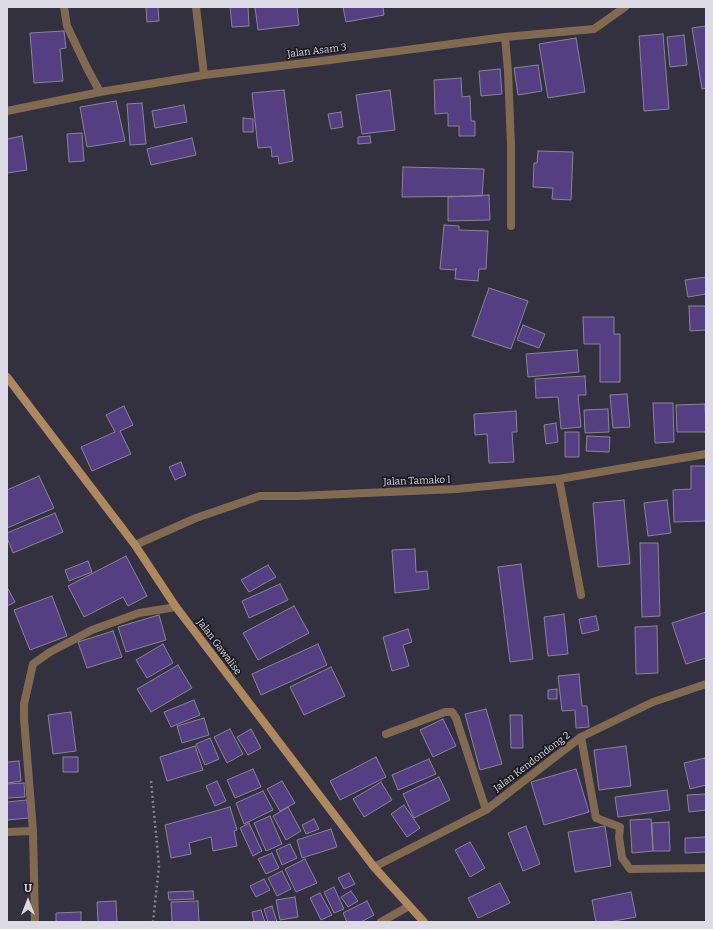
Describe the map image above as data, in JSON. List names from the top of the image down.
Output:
{
  "streets": {
    "street": [
      "Jalan Asam 3",
      "Jalan Tamako I",
      "Jalan Gawalise",
      "Jalan Kendondong 2"
    ]
  },
  "crossings": [
    ["Jalan Tamako I", "Jalan Gawalise"],
    ["Jalan Gawalise", "Jalan Kendondong 2"]
  ],
  "north": "top"
}
